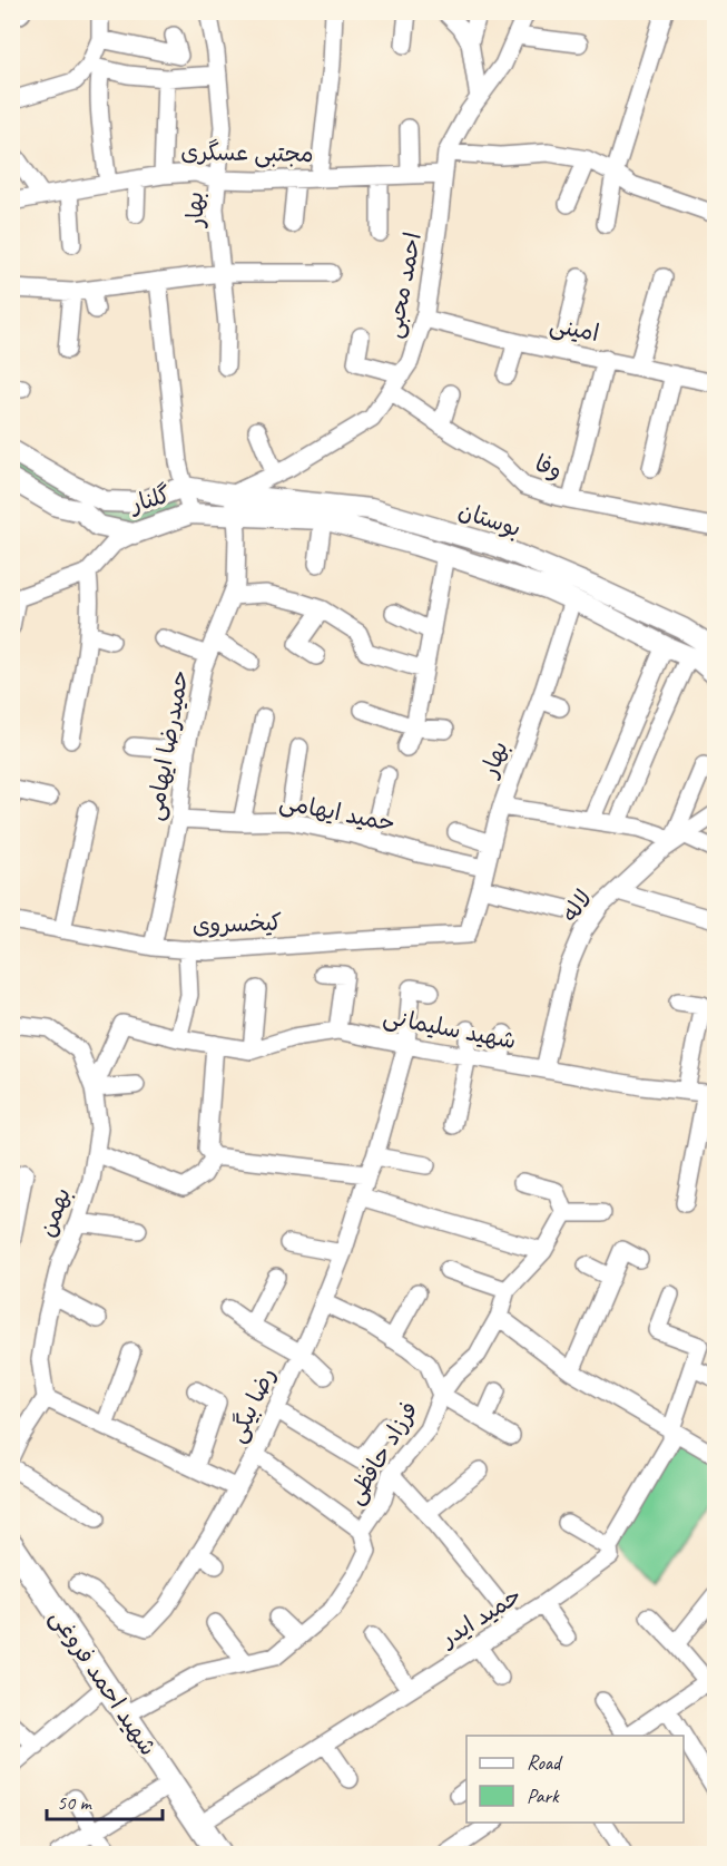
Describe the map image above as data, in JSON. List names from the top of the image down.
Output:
{
  "streets": {
    "main road": ["شهید احمد فروغی"],
    "street": [
      "مجتبی عسگری",
      "بهار",
      "احمد محبی",
      "امینی",
      "وفا",
      "گلنار",
      "بوستان",
      "حمیدرضا ایهامی",
      "حمید ایهامی",
      "لاله",
      "کیخسروی",
      "شهید سلیمانی",
      "بهمن",
      "رضا بیگی",
      "فرزاد حافظی",
      "حمید ایدر"
    ]
  },
  "crossings": [
    ["مجتبی عسگری", "بهار"],
    ["مجتبی عسگری", "احمد محبی"],
    ["بهار", "بوستان"],
    ["بهار", "حمید ایهامی"],
    ["بهار", "کیخسروی"],
    ["احمد محبی", "امینی"],
    ["احمد محبی", "وفا"],
    ["احمد محبی", "گلنار"],
    ["احمد محبی", "بوستان"],
    ["احمد محبی", "حمیدرضا ایهامی"],
    ["گلنار", "بوستان"],
    ["گلنار", "حمیدرضا ایهامی"],
    ["بوستان", "حمیدرضا ایهامی"],
    ["حمیدرضا ایهامی", "حمید ایهامی"],
    ["حمیدرضا ایهامی", "کیخسروی"],
    ["لاله", "شهید سلیمانی"],
    ["شهید سلیمانی", "بهمن"],
    ["شهید سلیمانی", "رضا بیگی"],
    ["فرزاد حافظی", "شهید احمد فروغی"],
    ["حمید ایدر", "شهید احمد فروغی"]
  ],
  "legend": ["Road", "Park"],
  "scale_bar": "50 m"
}
